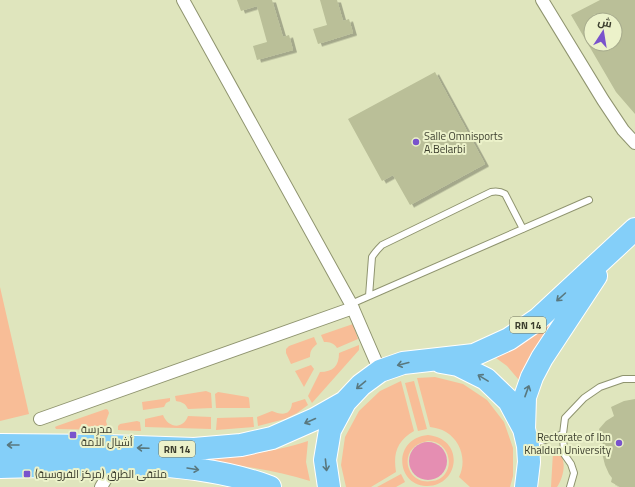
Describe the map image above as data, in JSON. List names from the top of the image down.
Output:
{
  "streets": {
    "highway": ["RN 14"]
  },
  "places": {
    "other": ["Salle Omnisports A.Belarbi", "Rectorate of Ibn Khaldun University"],
    "transit": ["مدرسة أشبال الأمة", "ملتقى الطرق (مركز الفروسية)"]
  },
  "north": "top"
}
